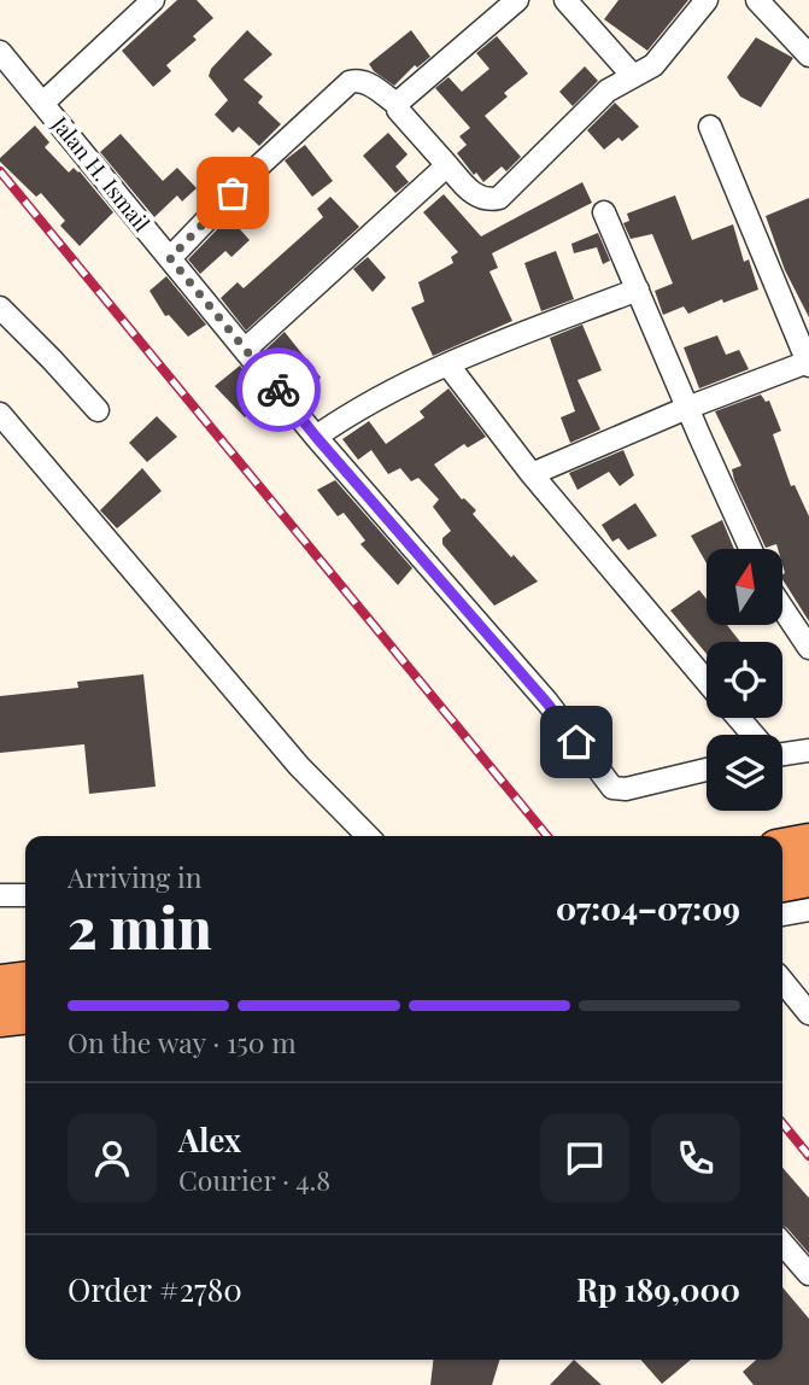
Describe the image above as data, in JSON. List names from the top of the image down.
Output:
{
  "streets": {
    "street": ["Jalan H. Ismail"]
  },
  "north": "top",
  "page": {
    "heading": ["2 min", "Arriving in", "07:04–07:09"],
    "panel": [
      "Alex",
      "Courier · 4.8",
      "Order #2780",
      "Rp 189,000"
    ],
    "bar": "On the way · 150 m"
  }
}
